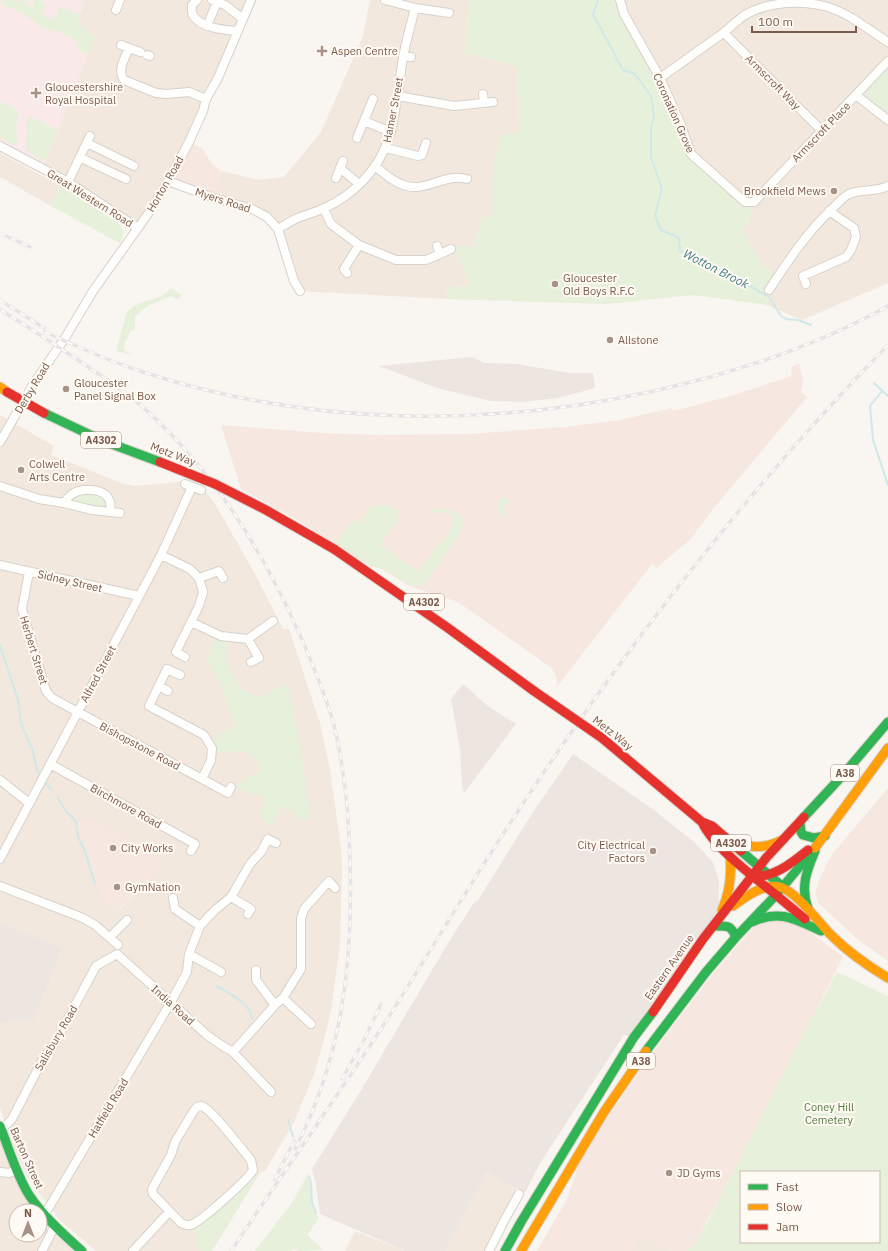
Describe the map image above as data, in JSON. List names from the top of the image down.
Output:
{
  "streets": {
    "main road": [
      "A4302",
      "Metz Way",
      "A38",
      "Eastern Avenue",
      "Barton Street"
    ],
    "street": [
      "Armscroft Way",
      "Hamer Street",
      "Coronation Grove",
      "Armscroft Place",
      "Horton Road",
      "Great Western Road",
      "Myers Road",
      "Derby Road",
      "Sidney Street",
      "Herbert Street",
      "Alfred Street",
      "Bishopstone Road",
      "Birchmore Road",
      "India Road",
      "Salisbury Road",
      "Hatfield Road"
    ]
  },
  "crossings": [
    ["Armscroft Way", "Armscroft Place"],
    ["Hamer Street", "Myers Road"],
    ["Coronation Grove", "Armscroft Place"],
    ["Horton Road", "Great Western Road"],
    ["Horton Road", "Myers Road"],
    ["Horton Road", "Derby Road"],
    ["Metz Way", "A38"],
    ["Metz Way", "Eastern Avenue"],
    ["Sidney Street", "Herbert Street"],
    ["Sidney Street", "Alfred Street"],
    ["Herbert Street", "Alfred Street"],
    ["Herbert Street", "Bishopstone Road"],
    ["Alfred Street", "Bishopstone Road"],
    ["Alfred Street", "Birchmore Road"],
    ["India Road", "Salisbury Road"],
    ["India Road", "Hatfield Road"],
    ["Salisbury Road", "Barton Street"]
  ],
  "water": ["Wotton Brook"],
  "parks": ["Coney Hill Cemetery"],
  "places": {
    "health": ["Aspen Centre", "Gloucestershire Royal Hospital"],
    "other": [
      "Brookfield Mews",
      "Gloucester Old Boys R.F.C",
      "Allstone",
      "Gloucester Panel Signal Box",
      "Colwell Arts Centre",
      "City Works",
      "City Electrical Factors",
      "GymNation",
      "JD Gyms"
    ]
  },
  "legend": ["Fast", "Slow", "Jam"],
  "scale_bar": "100 m",
  "north": "top"
}
